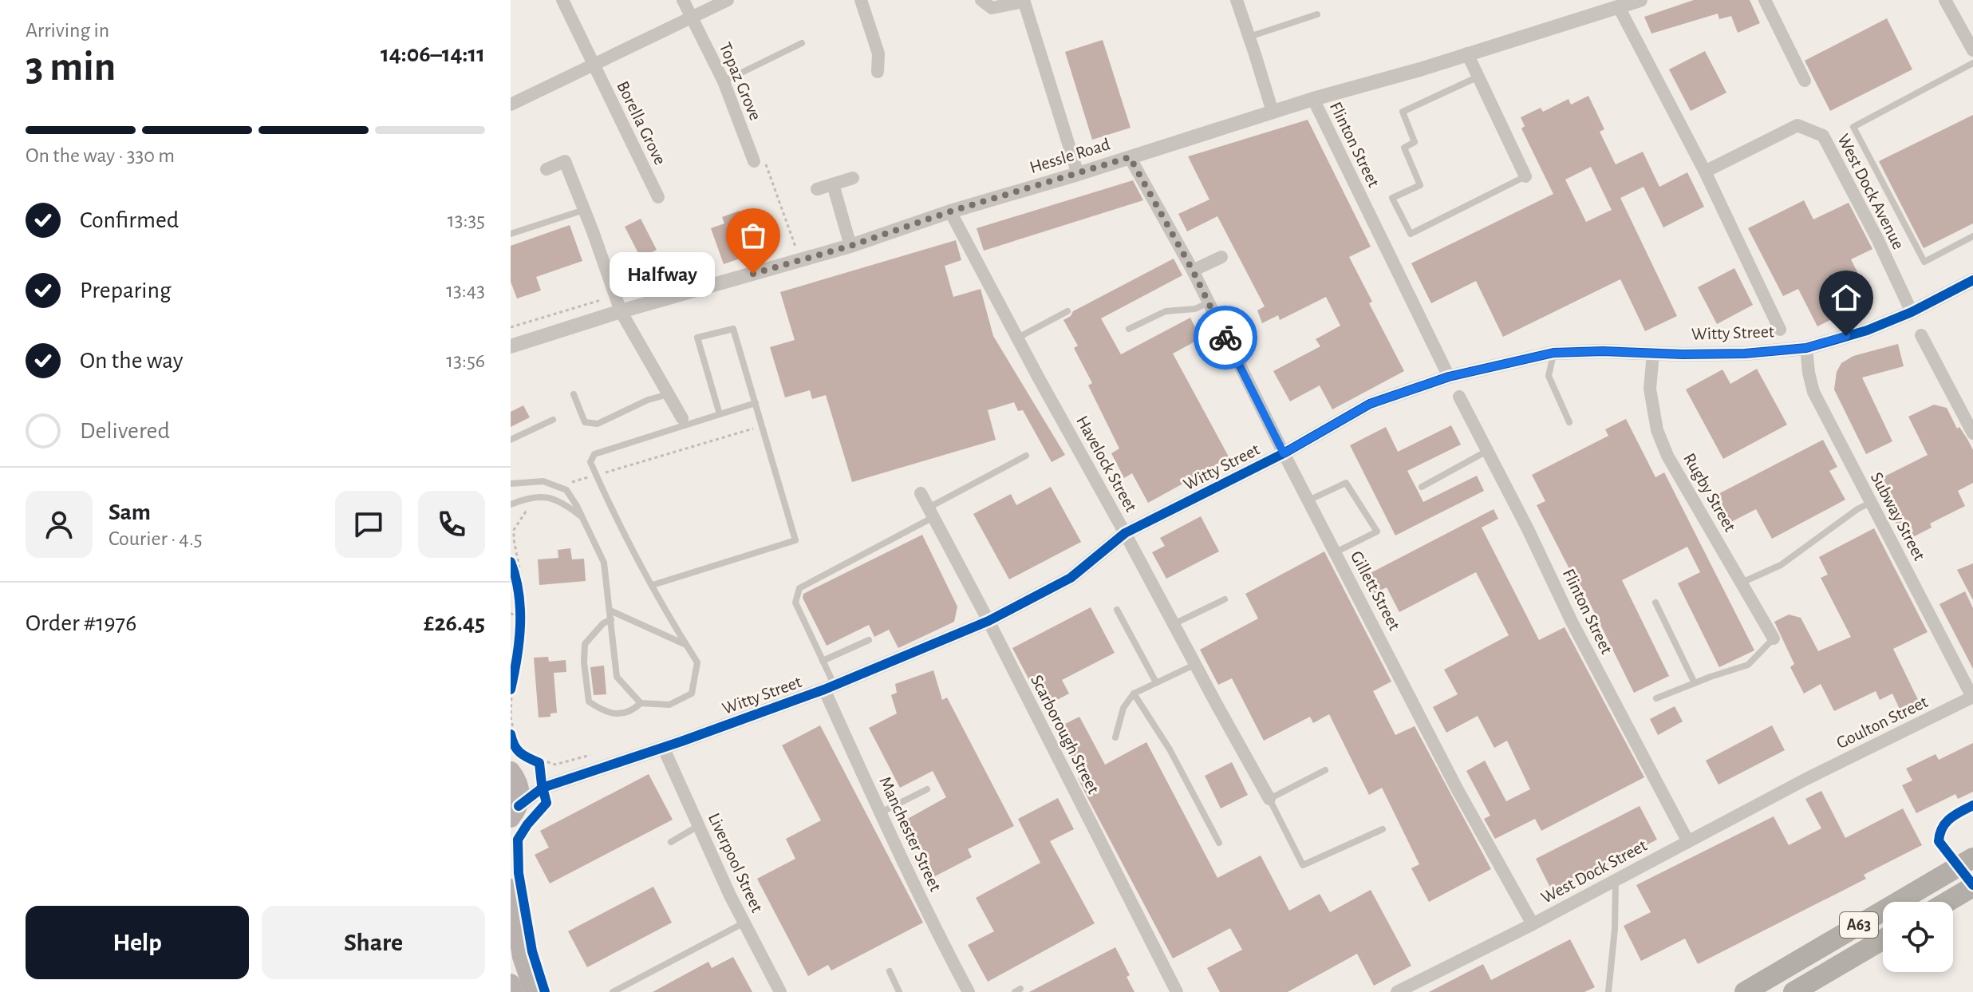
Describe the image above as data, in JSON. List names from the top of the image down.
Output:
{
  "streets": {
    "highway": ["A63"],
    "street": [
      "Topaz Grove",
      "Borella Grove",
      "Flinton Street",
      "Hessle Road",
      "West Dock Avenue",
      "Witty Street",
      "Havelock Street",
      "Rugby Street",
      "Subway Street",
      "Gillett Street",
      "Goulton Street",
      "Scarborough Street",
      "Manchester Street",
      "Liverpool Street",
      "West Dock Street"
    ]
  },
  "crossings": [
    ["Flinton Street", "Hessle Road"],
    ["Flinton Street", "Witty Street"],
    ["Flinton Street", "West Dock Street"],
    ["Hessle Road", "Havelock Street"],
    ["Hessle Road", "Gillett Street"],
    ["West Dock Avenue", "Witty Street"],
    ["Witty Street", "Havelock Street"],
    ["Witty Street", "Rugby Street"],
    ["Witty Street", "Subway Street"],
    ["Witty Street", "Gillett Street"],
    ["Witty Street", "Scarborough Street"],
    ["Witty Street", "Manchester Street"],
    ["Witty Street", "Liverpool Street"],
    ["Subway Street", "Goulton Street"],
    ["Gillett Street", "West Dock Street"],
    ["Goulton Street", "West Dock Street"]
  ],
  "places": ["Halfway"],
  "page": {
    "heading": ["3 min", "Arriving in", "14:06–14:11"],
    "panel": [
      "Sam",
      "Courier · 4.5",
      "Order #1976",
      "£26.45"
    ],
    "bar": "On the way · 330 m",
    "list": [
      ["Confirmed", "13:35"],
      ["Preparing", "13:43"],
      ["On the way", "13:56"],
      "Delivered"
    ],
    "bubble": "Halfway",
    "buttons": ["Help", "Share"]
  }
}
